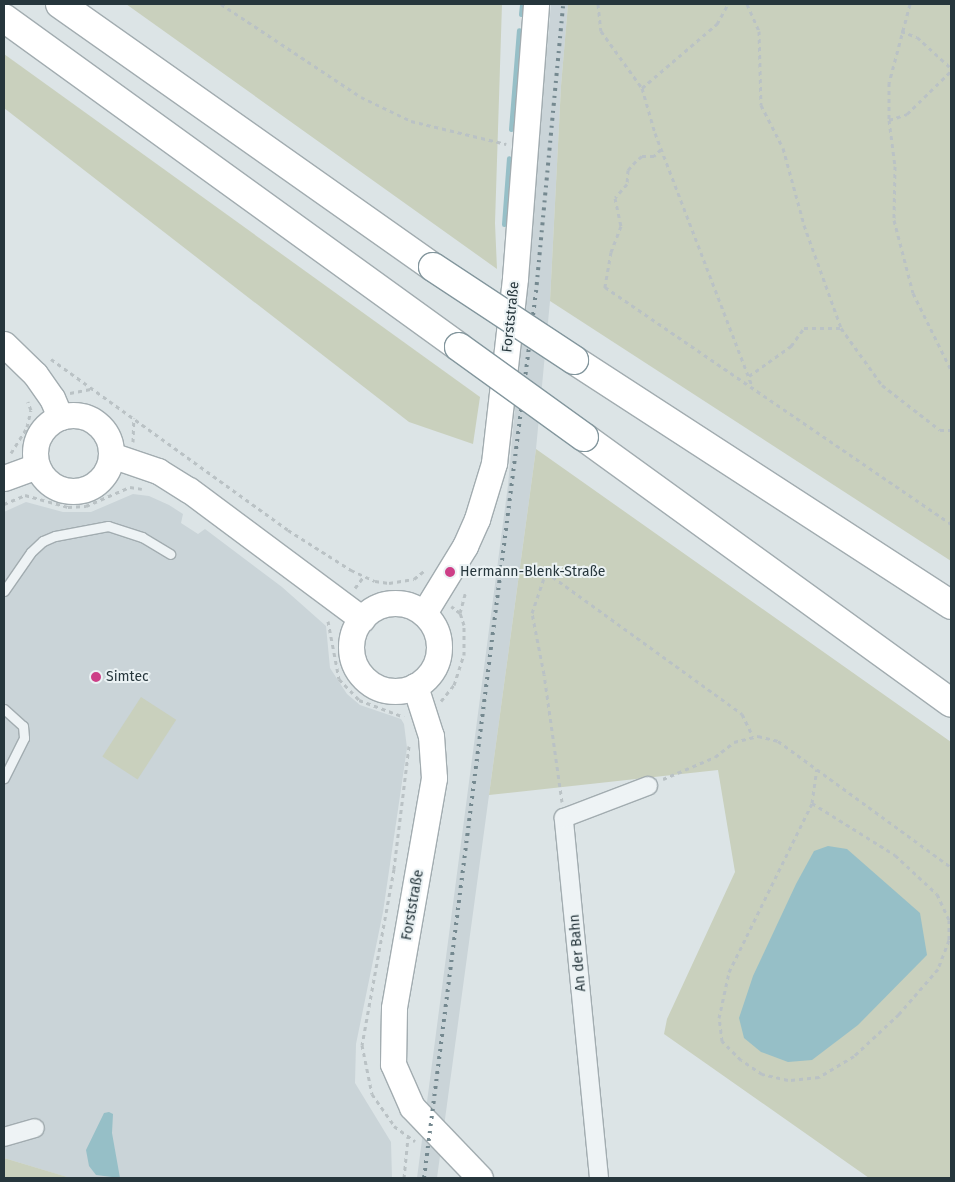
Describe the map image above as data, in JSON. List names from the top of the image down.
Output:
{
  "streets": {
    "main road": ["Forststraße"],
    "street": ["An der Bahn"]
  },
  "places": ["Hermann-Blenk-Straße", "Simtec"]
}
